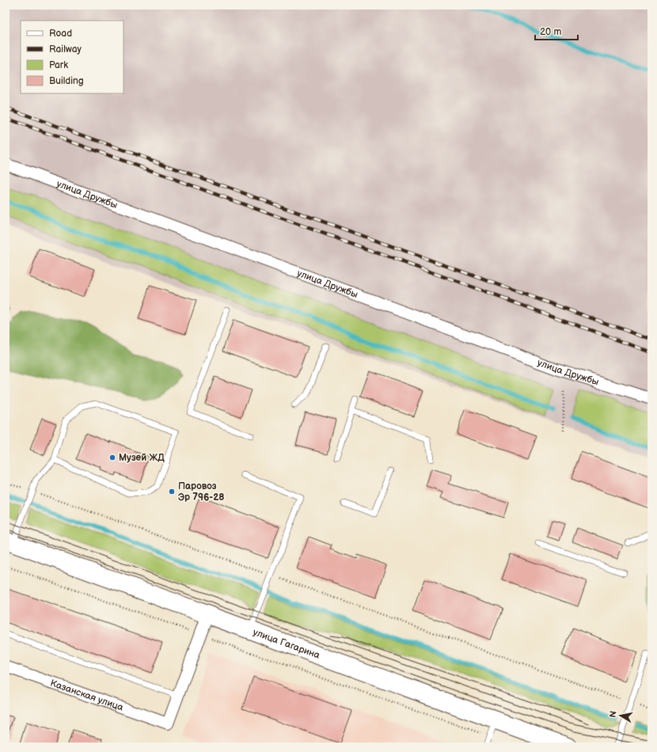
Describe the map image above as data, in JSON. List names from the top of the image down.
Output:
{
  "streets": {
    "main road": ["улица Гагарина"],
    "street": ["улица Дружбы", "Казанская улица"]
  },
  "places": ["Музей ЖД", "Паровоз Эр 796-28"],
  "legend": [
    "Road",
    "Railway",
    "Park",
    "Building"
  ],
  "scale_bar": "20 m",
  "north": "left"
}
